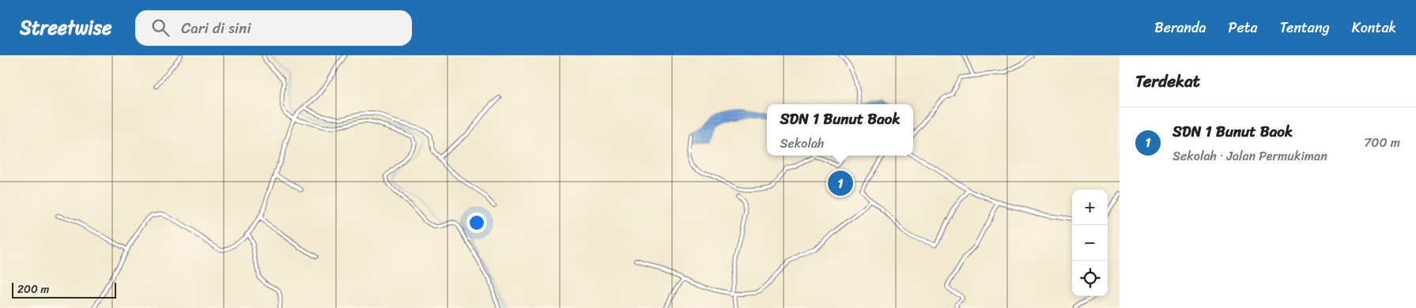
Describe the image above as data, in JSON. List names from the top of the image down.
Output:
{
  "scale_bar": "200 m",
  "page": {
    "header": "Streetwise",
    "search": "Cari di sini",
    "nav": [
      "Beranda",
      "Peta",
      "Tentang",
      "Kontak"
    ],
    "heading": "Terdekat",
    "popup": ["SDN 1 Bunut Baok", "Sekolah"],
    "list": [
      {
        "mark": "1",
        "name": "SDN 1 Bunut Baok",
        "note": "Sekolah · Jalan Permukiman",
        "value": "700 m"
      }
    ],
    "pins": "1",
    "map_buttons": ["+", "−"],
    "scale": "200 m"
  }
}
